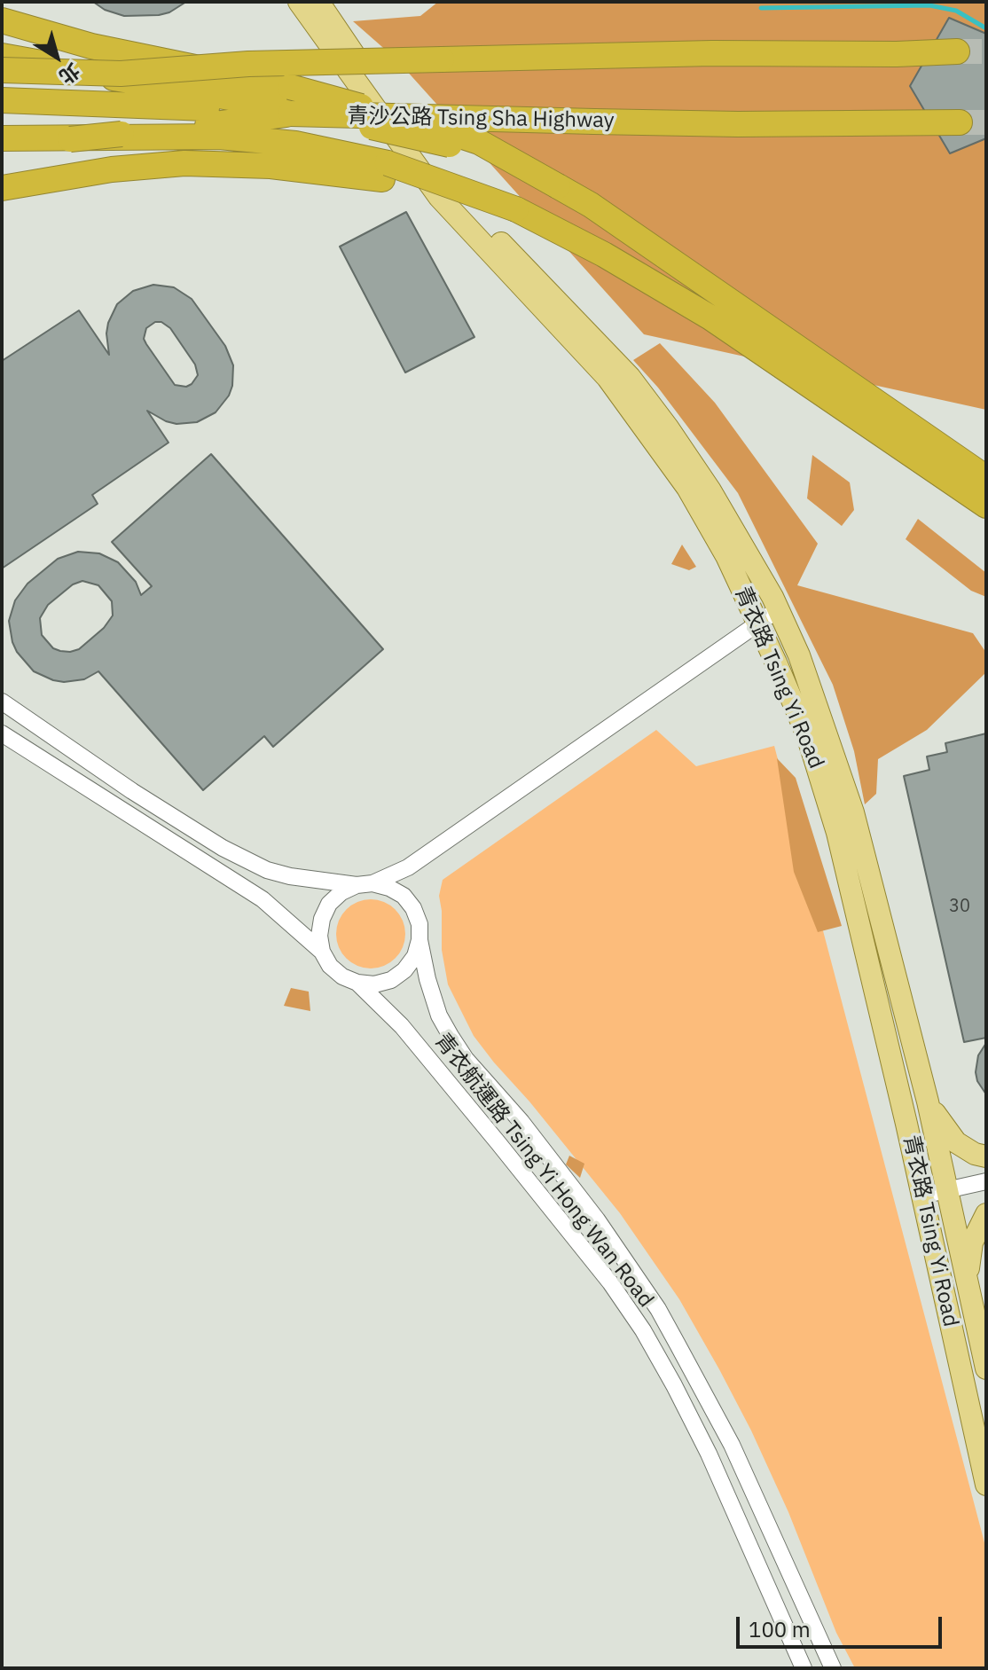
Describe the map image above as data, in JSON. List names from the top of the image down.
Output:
{
  "streets": {
    "highway": ["青沙公路 Tsing Sha Highway"],
    "main road": ["青衣路 Tsing Yi Road"],
    "street": ["青衣航運路 Tsing Yi Hong Wan Road"]
  },
  "house_numbers": ["30"],
  "scale_bar": "100 m",
  "north": "bottom right"
}
